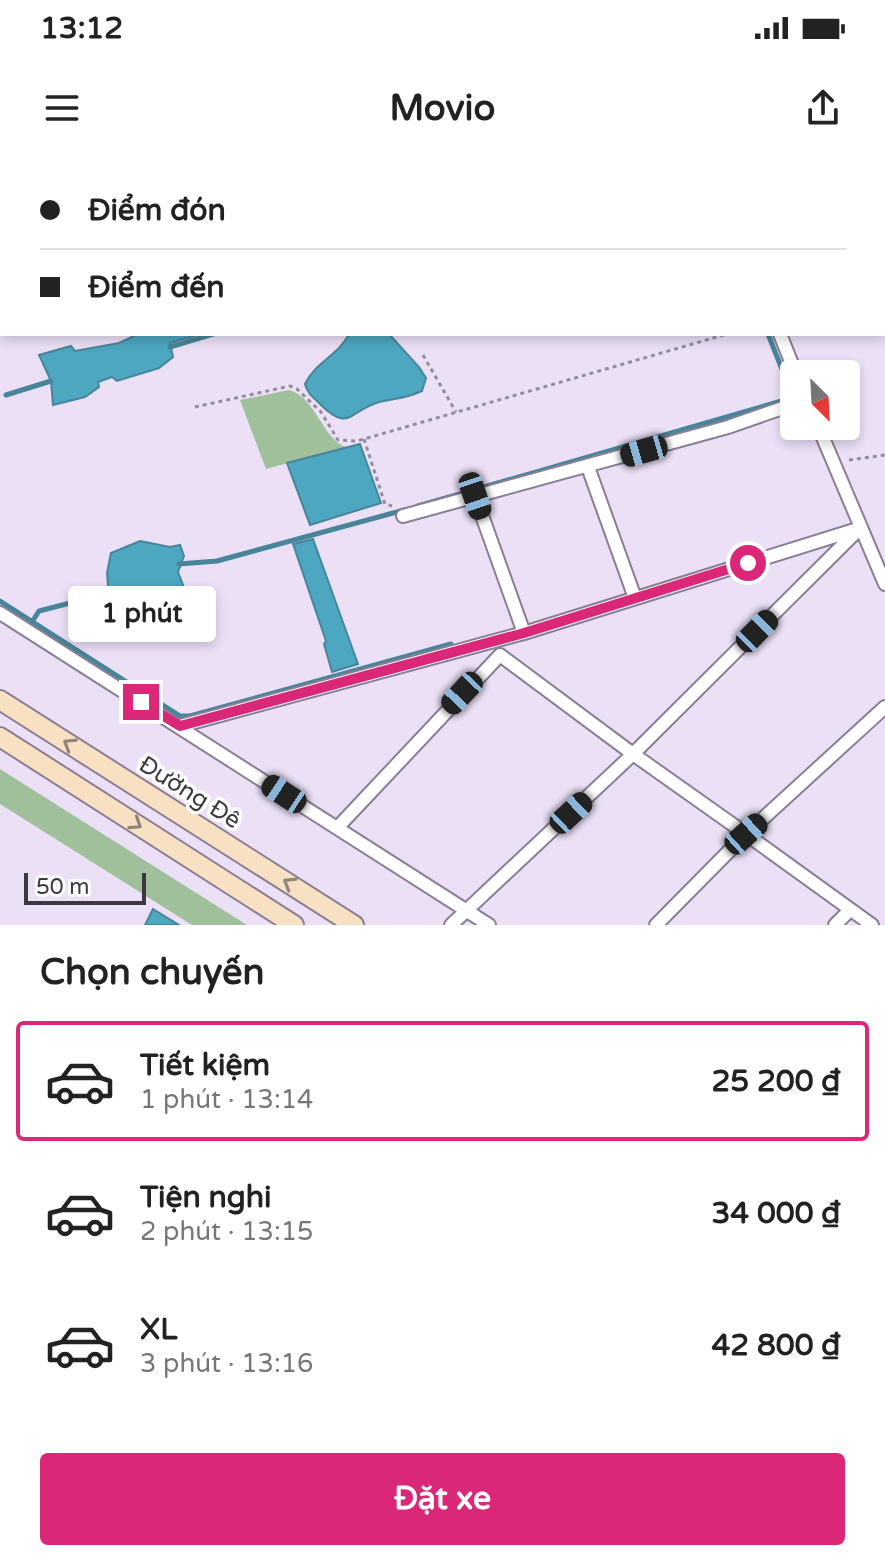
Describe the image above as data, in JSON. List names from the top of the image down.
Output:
{
  "streets": {
    "street": ["Đường Đê"]
  },
  "scale_bar": "50 m",
  "north": "bottom right",
  "page": {
    "status": "13:12",
    "header": "Movio",
    "banner": ["Điểm đón", "Điểm đến"],
    "bubble": "1 phút",
    "scale": "50 m",
    "heading": "Chọn chuyến",
    "list": [
      {
        "name": "Tiết kiệm",
        "note": "1 phút · 13:14",
        "value": "25 200 ₫"
      },
      {
        "name": "Tiện nghi",
        "note": "2 phút · 13:15",
        "value": "34 000 ₫"
      },
      {
        "name": "XL",
        "note": "3 phút · 13:16",
        "value": "42 800 ₫"
      }
    ],
    "buttons": "Đặt xe"
  }
}
